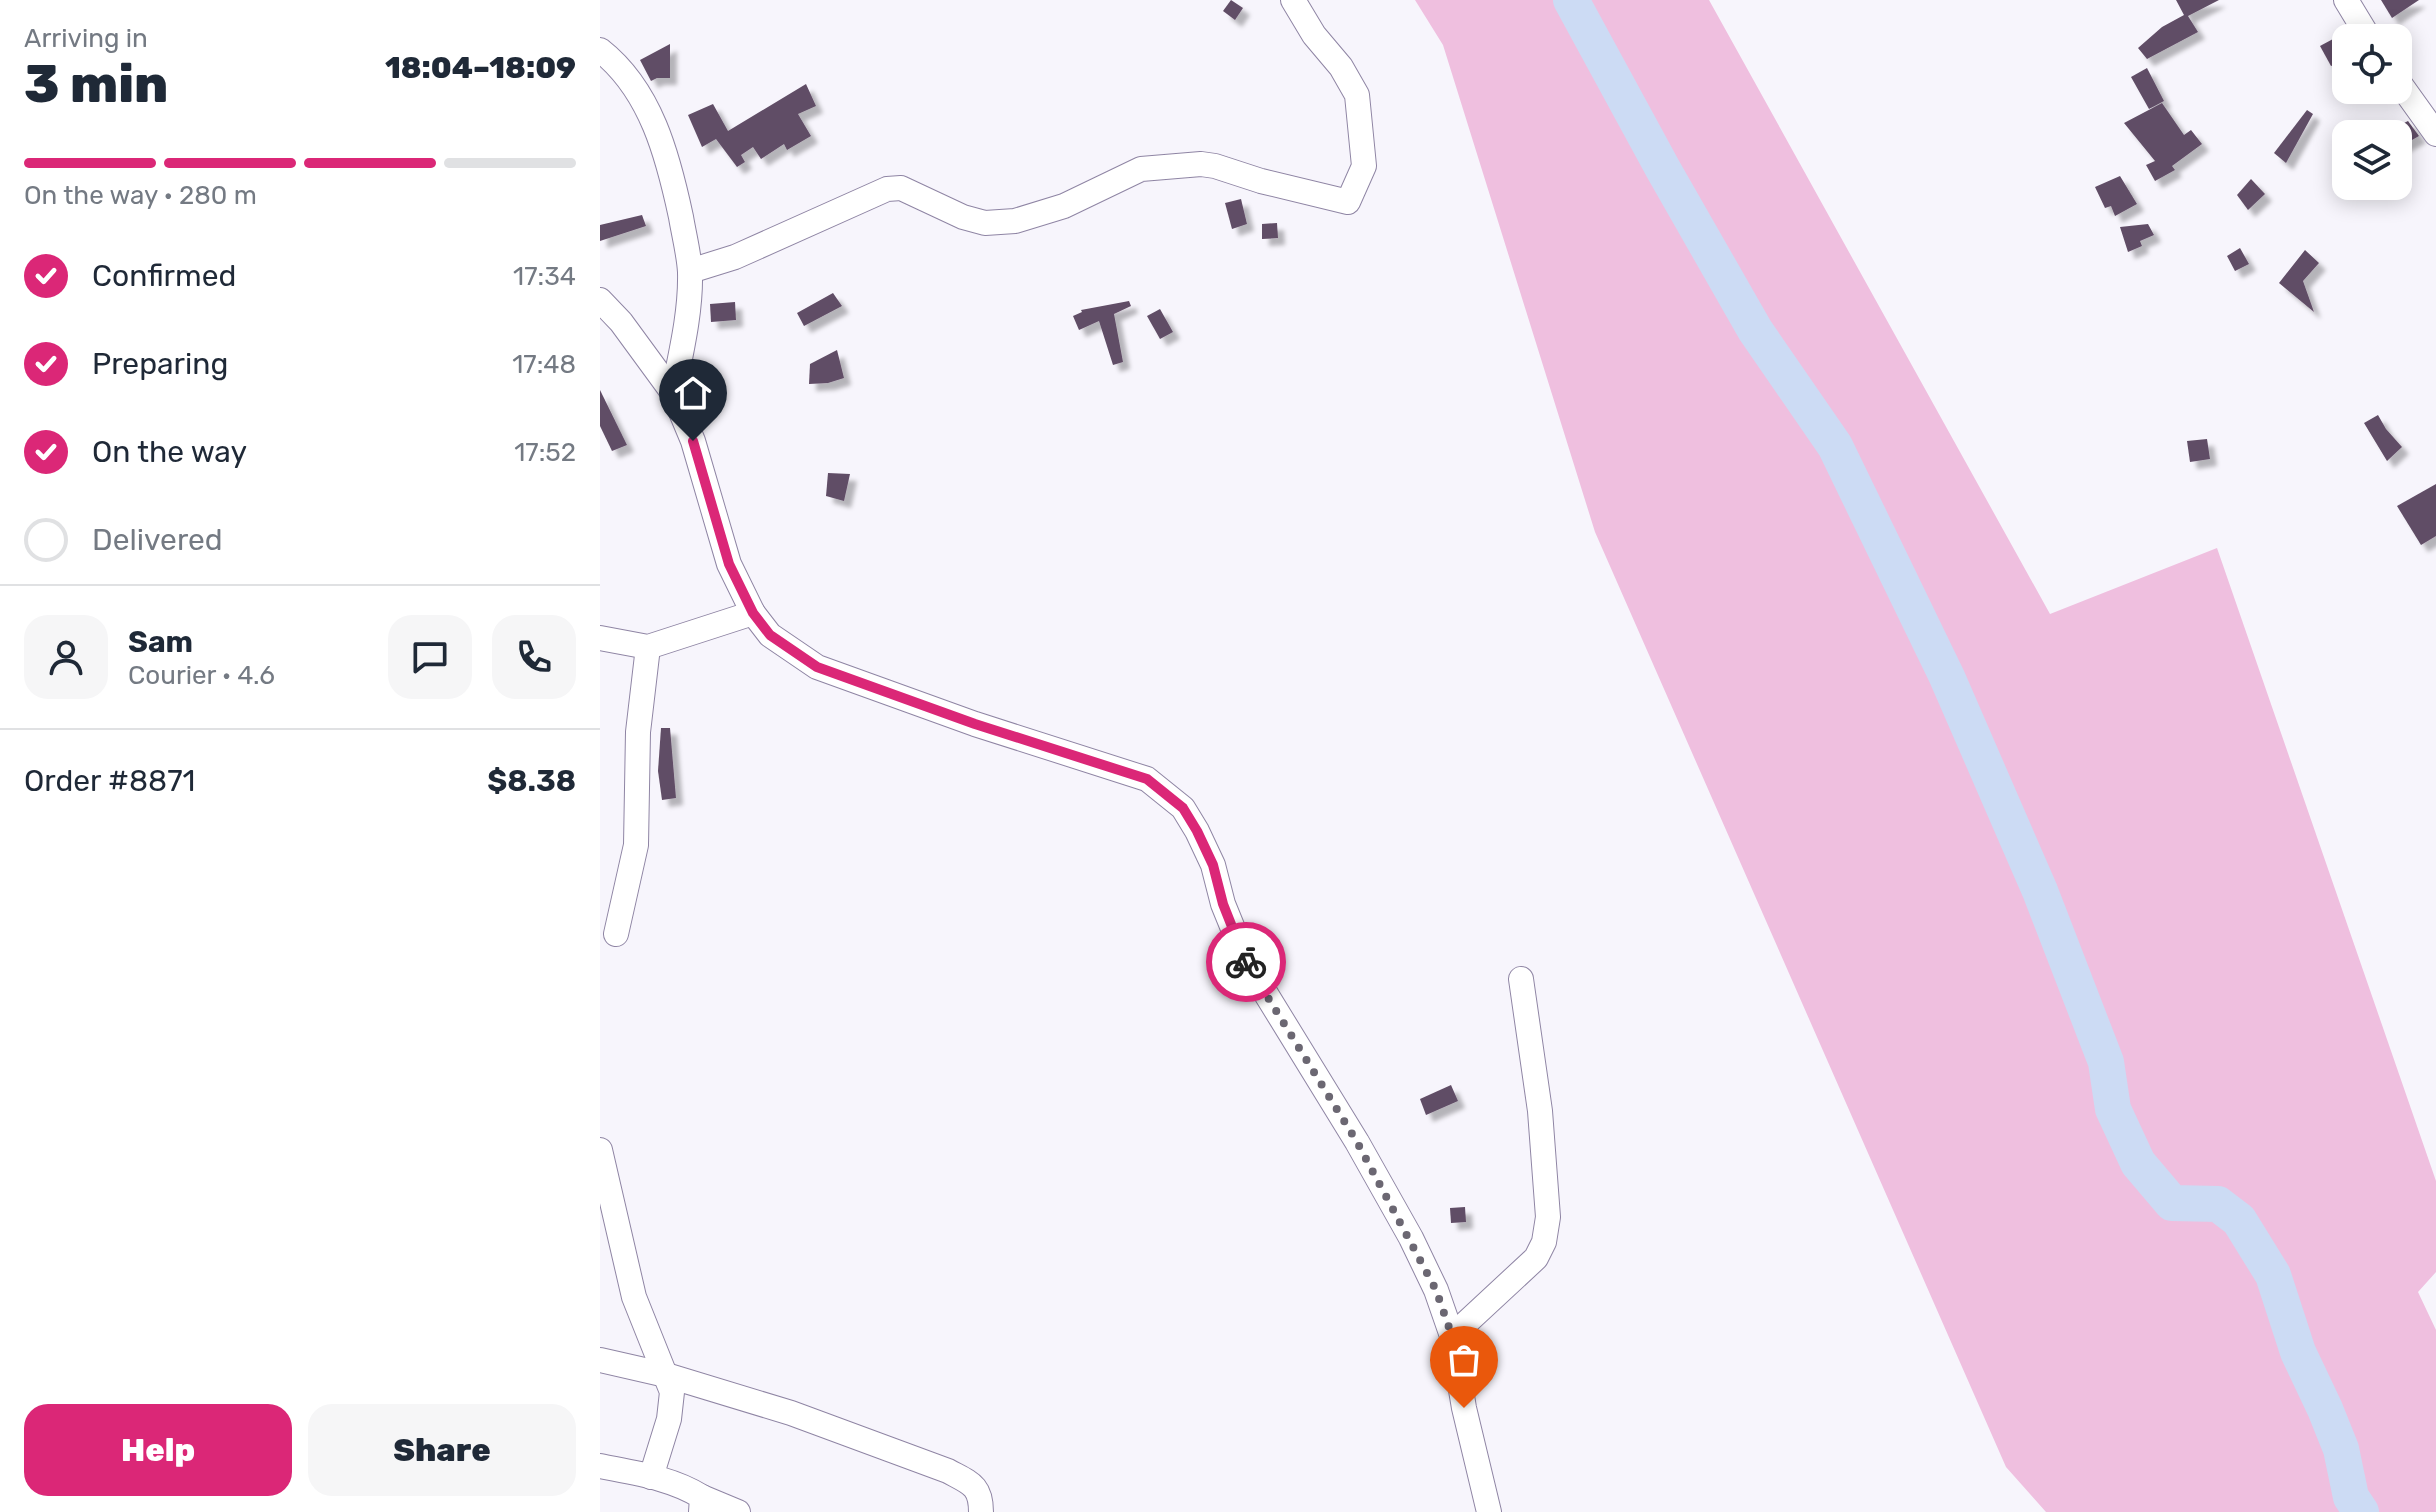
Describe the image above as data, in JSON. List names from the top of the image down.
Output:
{
  "page": {
    "heading": ["3 min", "Arriving in", "18:04–18:09"],
    "panel": [
      "Sam",
      "Courier · 4.6",
      "Order #8871",
      "$8.38"
    ],
    "bar": "On the way · 280 m",
    "list": [
      ["Confirmed", "17:34"],
      ["Preparing", "17:48"],
      ["On the way", "17:52"],
      "Delivered"
    ],
    "buttons": ["Help", "Share"]
  }
}
